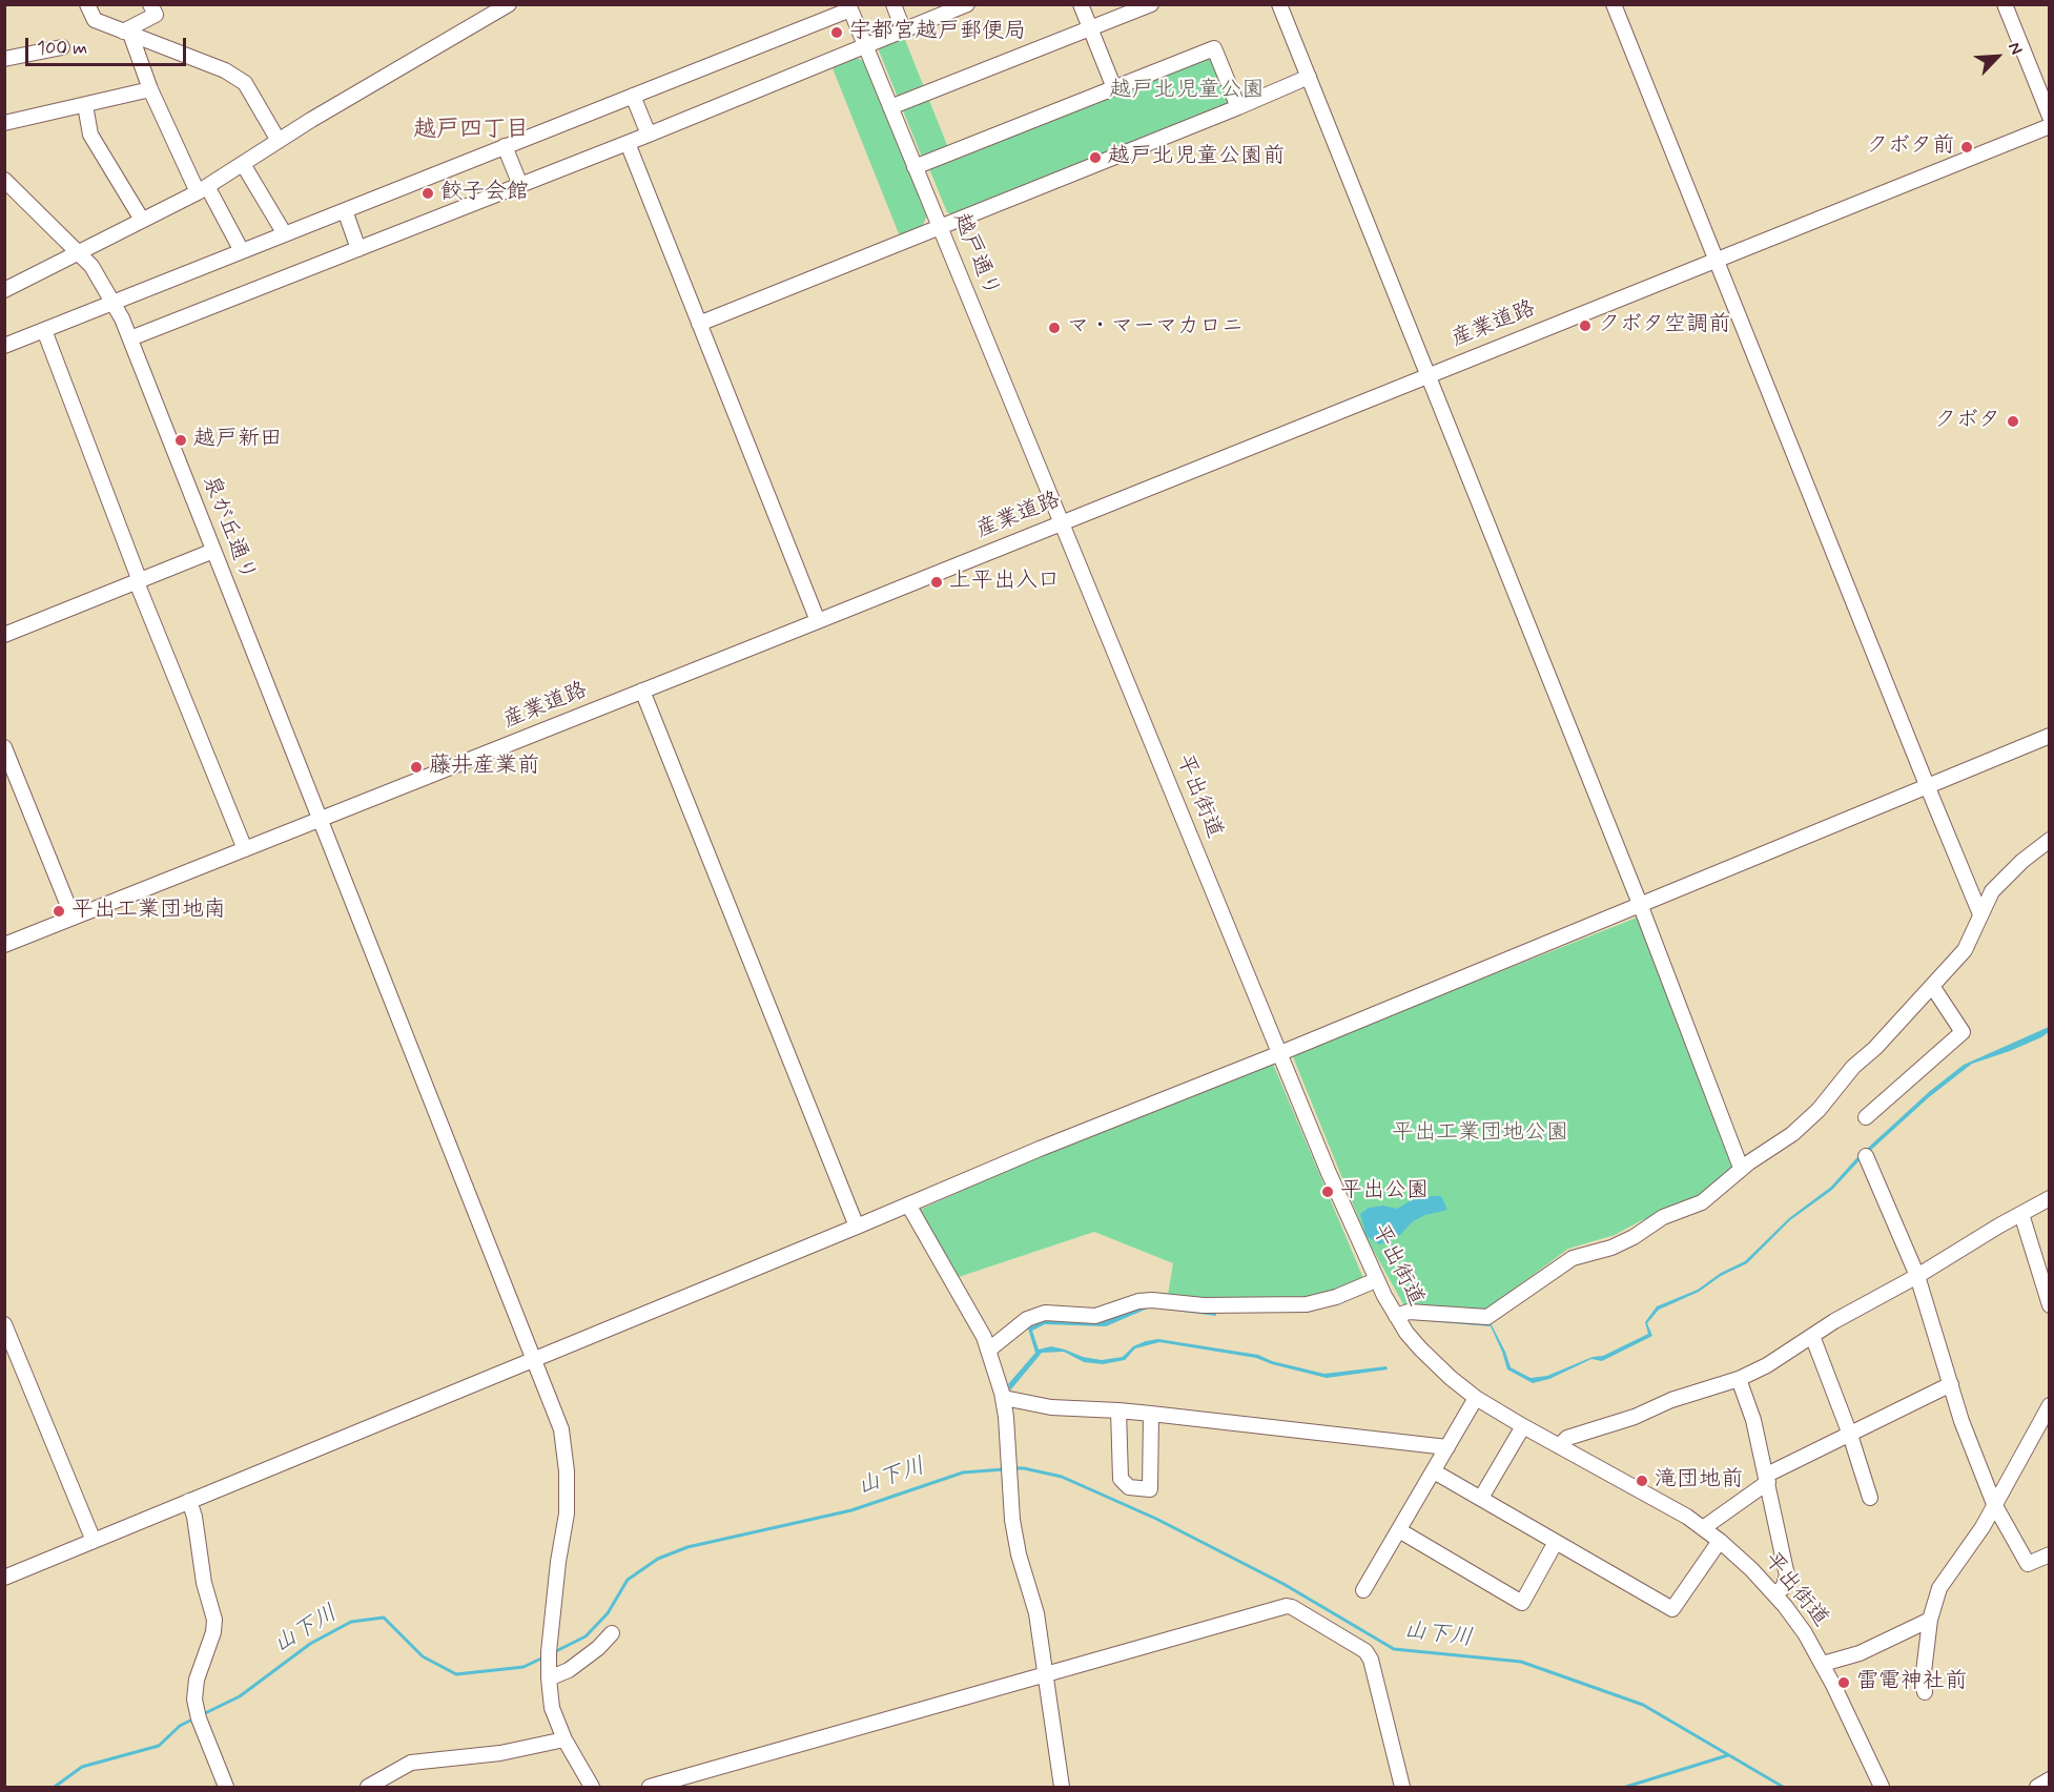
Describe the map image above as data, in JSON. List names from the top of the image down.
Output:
{
  "streets": {
    "street": [
      "越戸通り",
      "産業道路",
      "泉が丘通り",
      "平出街道"
    ]
  },
  "crossings": [
    ["越戸通り", "産業道路"],
    ["越戸通り", "平出街道"],
    ["産業道路", "泉が丘通り"],
    ["産業道路", "平出街道"]
  ],
  "districts": ["越戸四丁目"],
  "water": ["山下川"],
  "parks": ["越戸北児童公園", "平出工業団地公園"],
  "places": [
    "宇都宮越戸郵便局",
    "クボタ前",
    "越戸北児童公園前",
    "餃子会館",
    "クボタ空調前",
    "マ・マーマカロニ",
    "クボタ",
    "越戸新田",
    "上平出入口",
    "藤井産業前",
    "平出工業団地南",
    "平出公園",
    "滝団地前",
    "雷電神社前"
  ],
  "scale_bar": "100 m",
  "north": "top right"
}
